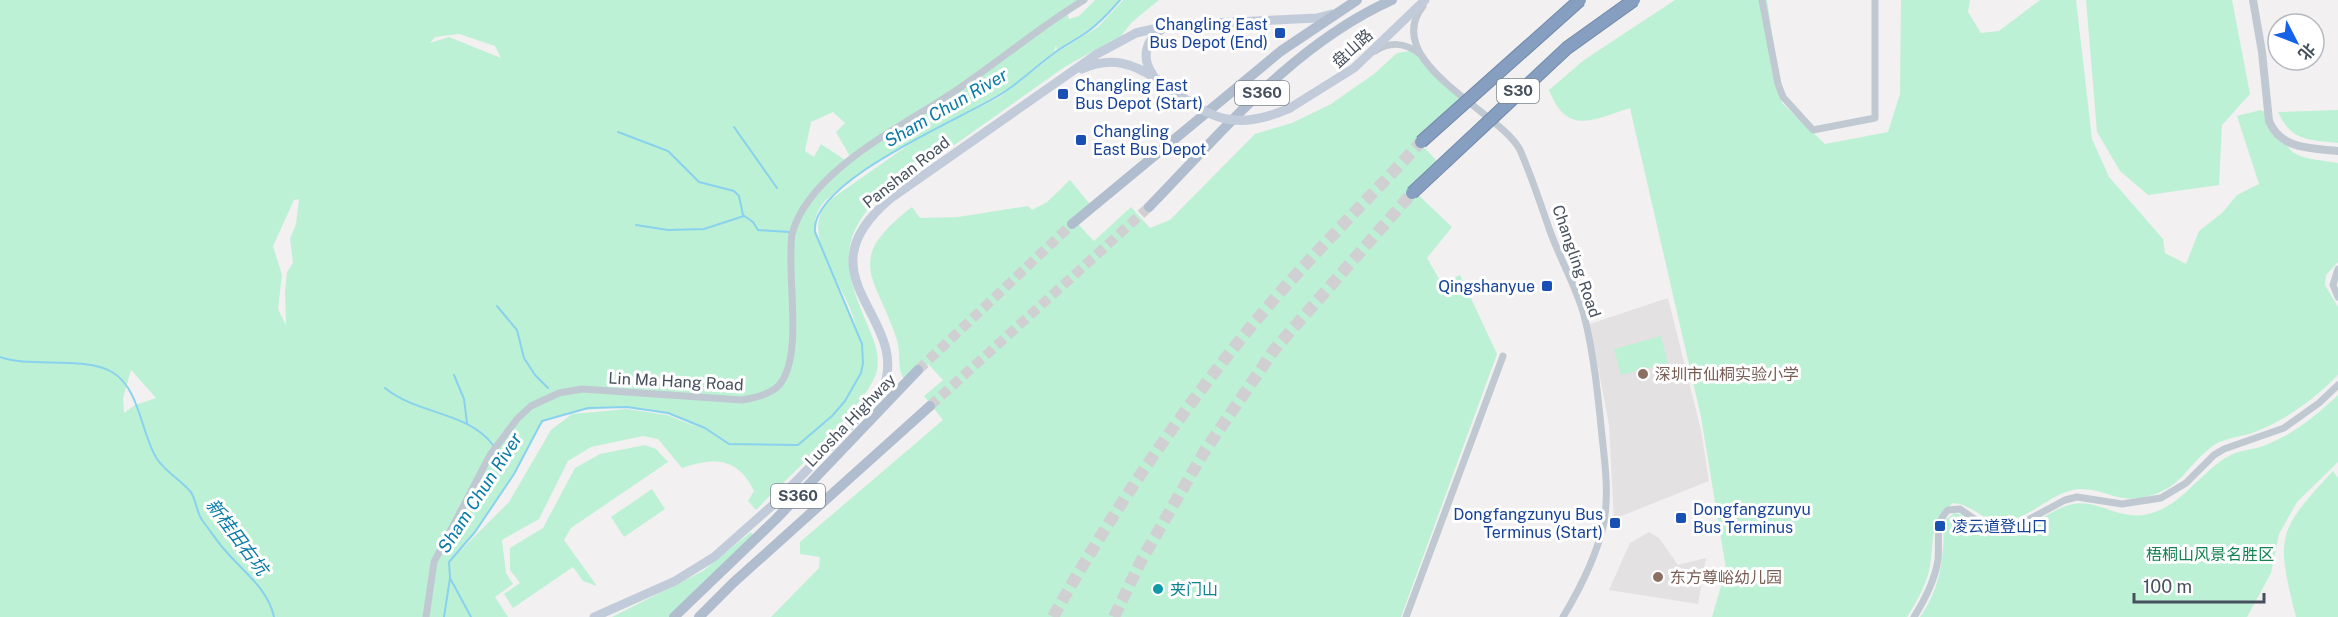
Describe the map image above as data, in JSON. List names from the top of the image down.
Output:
{
  "streets": {
    "highway": ["S30"],
    "main road": [
      "盘山路",
      "S360",
      "Panshan Road",
      "Luosha Highway"
    ],
    "street": ["Changling Road", "Lin Ma Hang Road"]
  },
  "crossings": [
    ["S360", "Panshan Road"]
  ],
  "water": ["Sham Chun River", "新桂田右坑"],
  "parks": ["梧桐山风景名胜区"],
  "places": {
    "transit": [
      "Changling East Bus Depot (End)",
      "Changling East Bus Depot (Start)",
      "Changling East Bus Depot",
      "Qingshanyue",
      "Dongfangzunyu Bus Terminus",
      "Dongfangzunyu Bus Terminus (Start)",
      "凌云道登山口"
    ],
    "other": ["深圳市仙桐实验小学", "东方尊峪幼儿园", "夹门山"]
  },
  "scale_bar": "100 m",
  "north": "bottom right"
}
